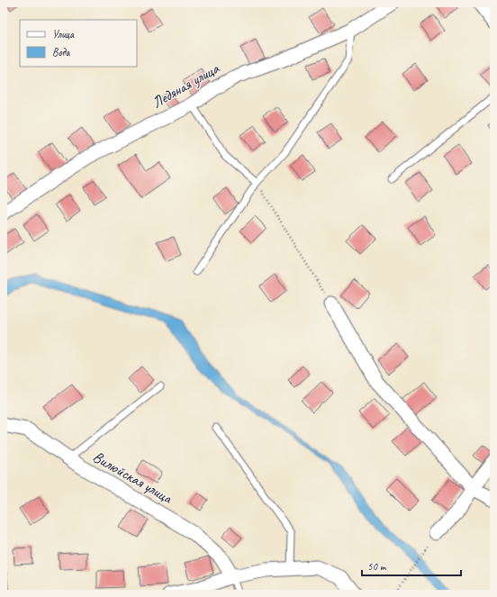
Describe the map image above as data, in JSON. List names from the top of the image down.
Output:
{
  "streets": {
    "street": ["Ледяная улица", "Вилюйская улица"]
  },
  "legend": ["Улица", "Вода"],
  "scale_bar": "50 m"
}
